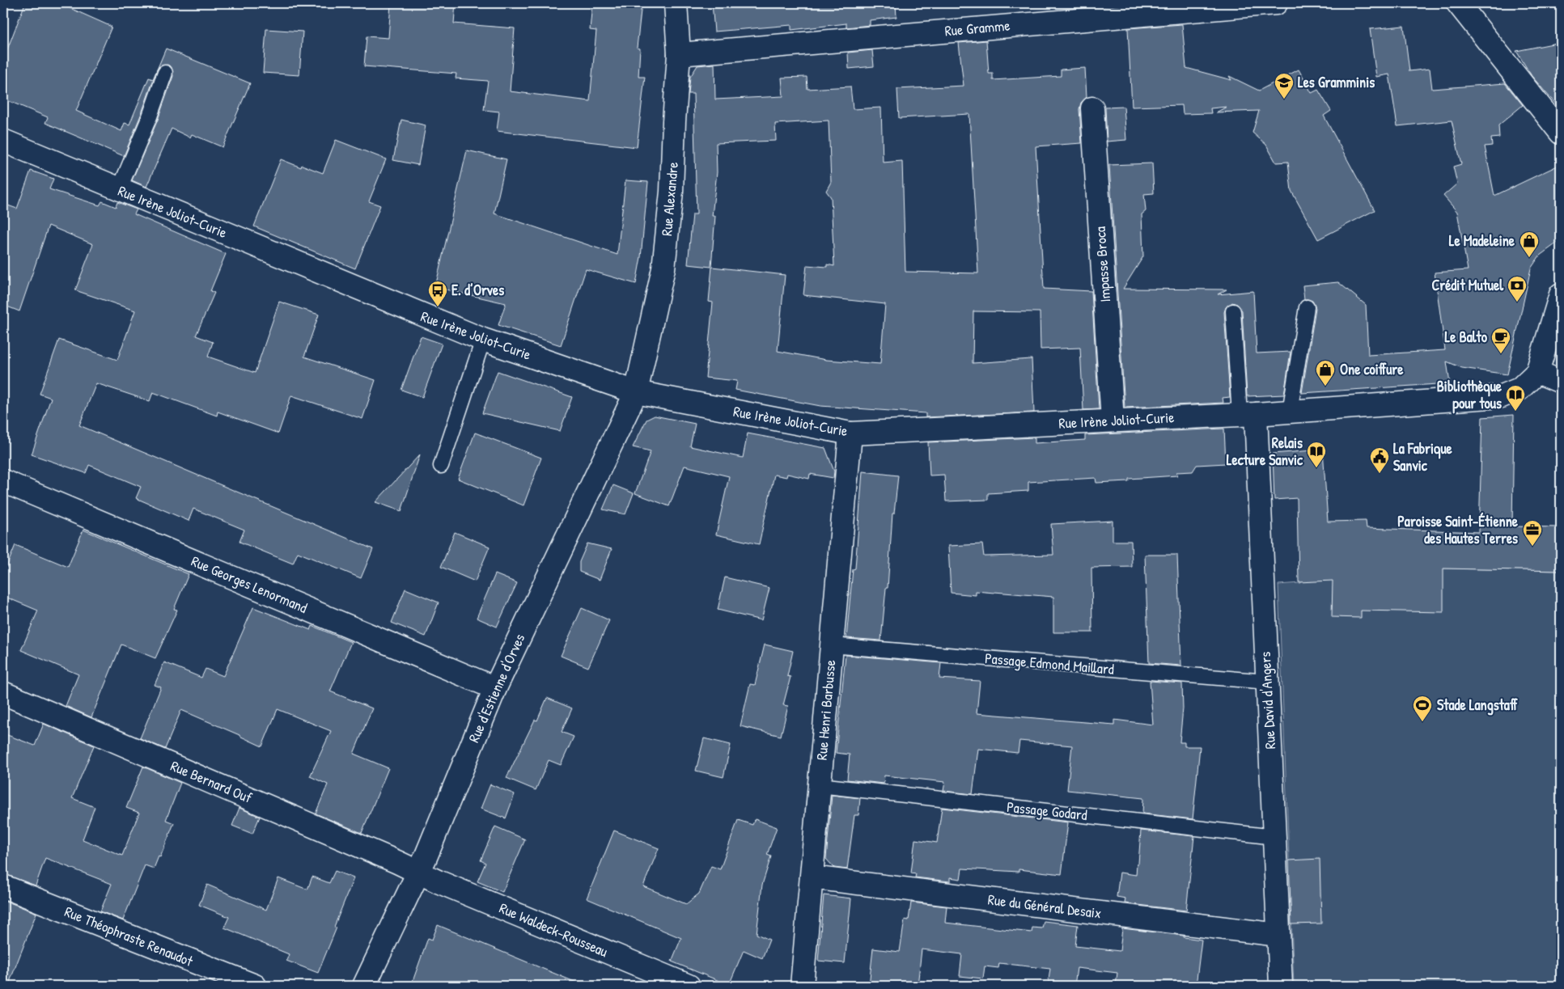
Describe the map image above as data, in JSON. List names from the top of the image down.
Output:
{
  "streets": {
    "street": [
      "Rue Gramme",
      "Rue Alexandre",
      "Rue Irène Joliot-Curie",
      "Impasse Broca",
      "Rue Georges Lenormand",
      "Rue d'Estienne d'Orves",
      "Rue David d'Angers",
      "Rue Henri Barbusse",
      "Rue Bernard Ouf",
      "Rue du Général Desaix",
      "Rue Waldeck-Rousseau",
      "Rue Théophraste Renaudot"
    ],
    "lane": ["Passage Edmond Maillard", "Passage Godard"]
  },
  "crossings": [
    ["Rue Gramme", "Rue Alexandre"],
    ["Rue Alexandre", "Rue Irène Joliot-Curie"],
    ["Rue Alexandre", "Rue d'Estienne d'Orves"],
    ["Rue Irène Joliot-Curie", "Impasse Broca"],
    ["Rue Irène Joliot-Curie", "Rue d'Estienne d'Orves"],
    ["Rue Irène Joliot-Curie", "Rue David d'Angers"],
    ["Rue Irène Joliot-Curie", "Rue Henri Barbusse"],
    ["Rue Georges Lenormand", "Rue d'Estienne d'Orves"],
    ["Passage Edmond Maillard", "Rue David d'Angers"],
    ["Passage Edmond Maillard", "Rue Henri Barbusse"],
    ["Rue d'Estienne d'Orves", "Rue Bernard Ouf"],
    ["Rue d'Estienne d'Orves", "Rue Waldeck-Rousseau"],
    ["Rue David d'Angers", "Passage Godard"],
    ["Rue David d'Angers", "Rue du Général Desaix"],
    ["Rue Henri Barbusse", "Passage Godard"],
    ["Rue Henri Barbusse", "Rue du Général Desaix"],
    ["Rue Bernard Ouf", "Rue Waldeck-Rousseau"]
  ],
  "places": {
    "school or university": ["Les Gramminis"],
    "shop": ["Le Madeleine", "One coiffure"],
    "bank": ["Crédit Mutuel"],
    "bus stop": ["E. d’Orves"],
    "cafe": ["Le Balto"],
    "library": ["Bibliothèque pour tous", "Relais Lecture Sanvic"],
    "public building": ["La Fabrique Sanvic"],
    "office": ["Paroisse Saint-Étienne des Hautes Terres"],
    "sports": ["Stade Langstaff"]
  }
}
